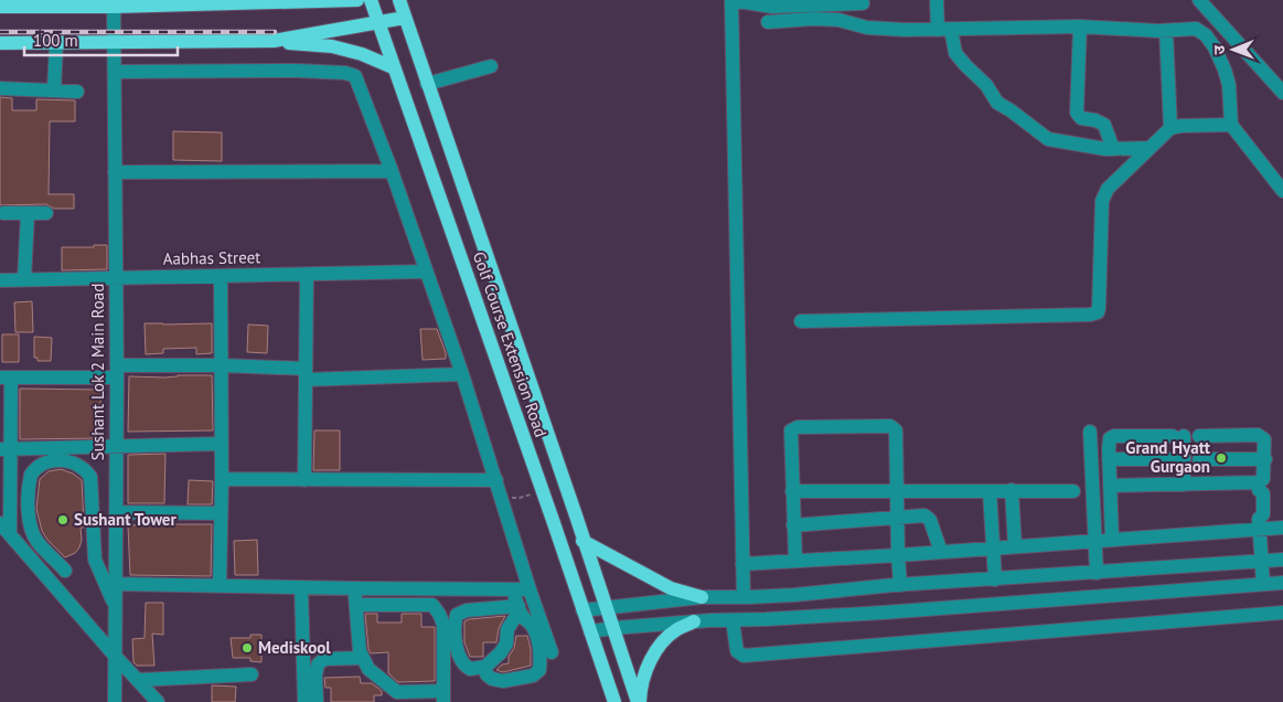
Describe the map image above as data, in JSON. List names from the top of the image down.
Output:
{
  "streets": {
    "main road": ["Golf Course Extension Road"],
    "street": ["Aabhas Street", "Sushant Lok 2 Main Road"]
  },
  "crossings": [
    ["Aabhas Street", "Sushant Lok 2 Main Road"]
  ],
  "places": ["Grand Hyatt Gurgaon", "Sushant Tower", "Mediskool"],
  "scale_bar": "100 m",
  "north": "left"
}
